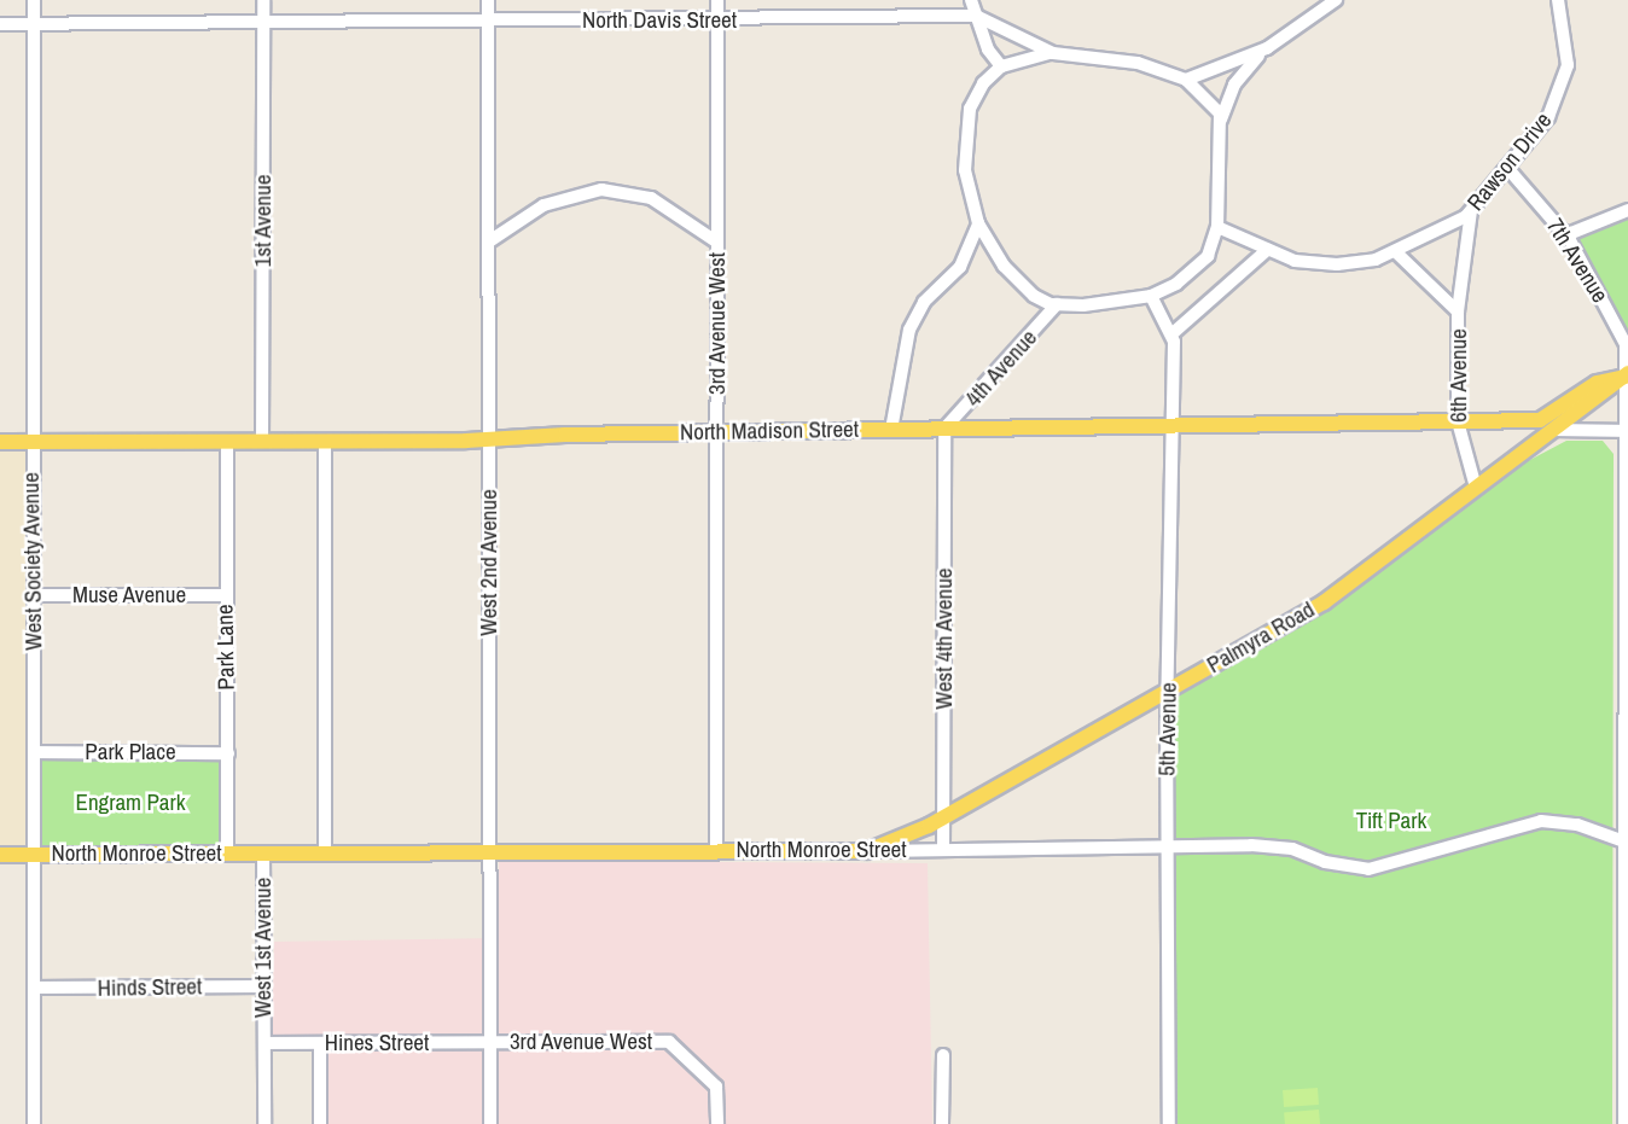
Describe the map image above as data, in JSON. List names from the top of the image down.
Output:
{
  "streets": {
    "main road": ["North Madison Street", "Palmyra Road", "North Monroe Street"],
    "street": [
      "North Davis Street",
      "Rawson Drive",
      "1st Avenue",
      "7th Avenue",
      "3rd Avenue West",
      "4th Avenue",
      "6th Avenue",
      "West Society Avenue",
      "West 2nd Avenue",
      "Muse Avenue",
      "West 4th Avenue",
      "Park Lane",
      "5th Avenue",
      "Park Place",
      "West 1st Avenue",
      "Hinds Street",
      "Hines Street"
    ]
  },
  "crossings": [
    ["North Davis Street", "1st Avenue"],
    ["North Davis Street", "3rd Avenue West"],
    ["North Davis Street", "4th Avenue"],
    ["North Davis Street", "West Society Avenue"],
    ["North Davis Street", "West 2nd Avenue"],
    ["North Davis Street", "5th Avenue"],
    ["Rawson Drive", "7th Avenue"],
    ["Rawson Drive", "6th Avenue"],
    ["1st Avenue", "North Madison Street"],
    ["7th Avenue", "North Madison Street"],
    ["7th Avenue", "Palmyra Road"],
    ["7th Avenue", "North Monroe Street"],
    ["3rd Avenue West", "North Madison Street"],
    ["3rd Avenue West", "West 2nd Avenue"],
    ["3rd Avenue West", "North Monroe Street"],
    ["3rd Avenue West", "Hines Street"],
    ["4th Avenue", "North Madison Street"],
    ["4th Avenue", "West 4th Avenue"],
    ["4th Avenue", "5th Avenue"],
    ["6th Avenue", "North Madison Street"],
    ["6th Avenue", "Palmyra Road"],
    ["North Madison Street", "West Society Avenue"],
    ["North Madison Street", "West 2nd Avenue"],
    ["North Madison Street", "Palmyra Road"],
    ["North Madison Street", "West 4th Avenue"],
    ["North Madison Street", "Park Lane"],
    ["North Madison Street", "5th Avenue"],
    ["West Society Avenue", "Muse Avenue"],
    ["West Society Avenue", "Park Place"],
    ["West Society Avenue", "North Monroe Street"],
    ["West Society Avenue", "Hinds Street"],
    ["West 2nd Avenue", "North Monroe Street"],
    ["West 2nd Avenue", "Hines Street"],
    ["Muse Avenue", "Park Lane"],
    ["Palmyra Road", "West 4th Avenue"],
    ["Palmyra Road", "5th Avenue"],
    ["Palmyra Road", "North Monroe Street"],
    ["West 4th Avenue", "North Monroe Street"],
    ["Park Lane", "Park Place"],
    ["Park Lane", "North Monroe Street"],
    ["5th Avenue", "North Monroe Street"],
    ["North Monroe Street", "West 1st Avenue"],
    ["West 1st Avenue", "Hinds Street"],
    ["West 1st Avenue", "Hines Street"]
  ],
  "parks": ["Engram Park", "Tift Park"]
}
